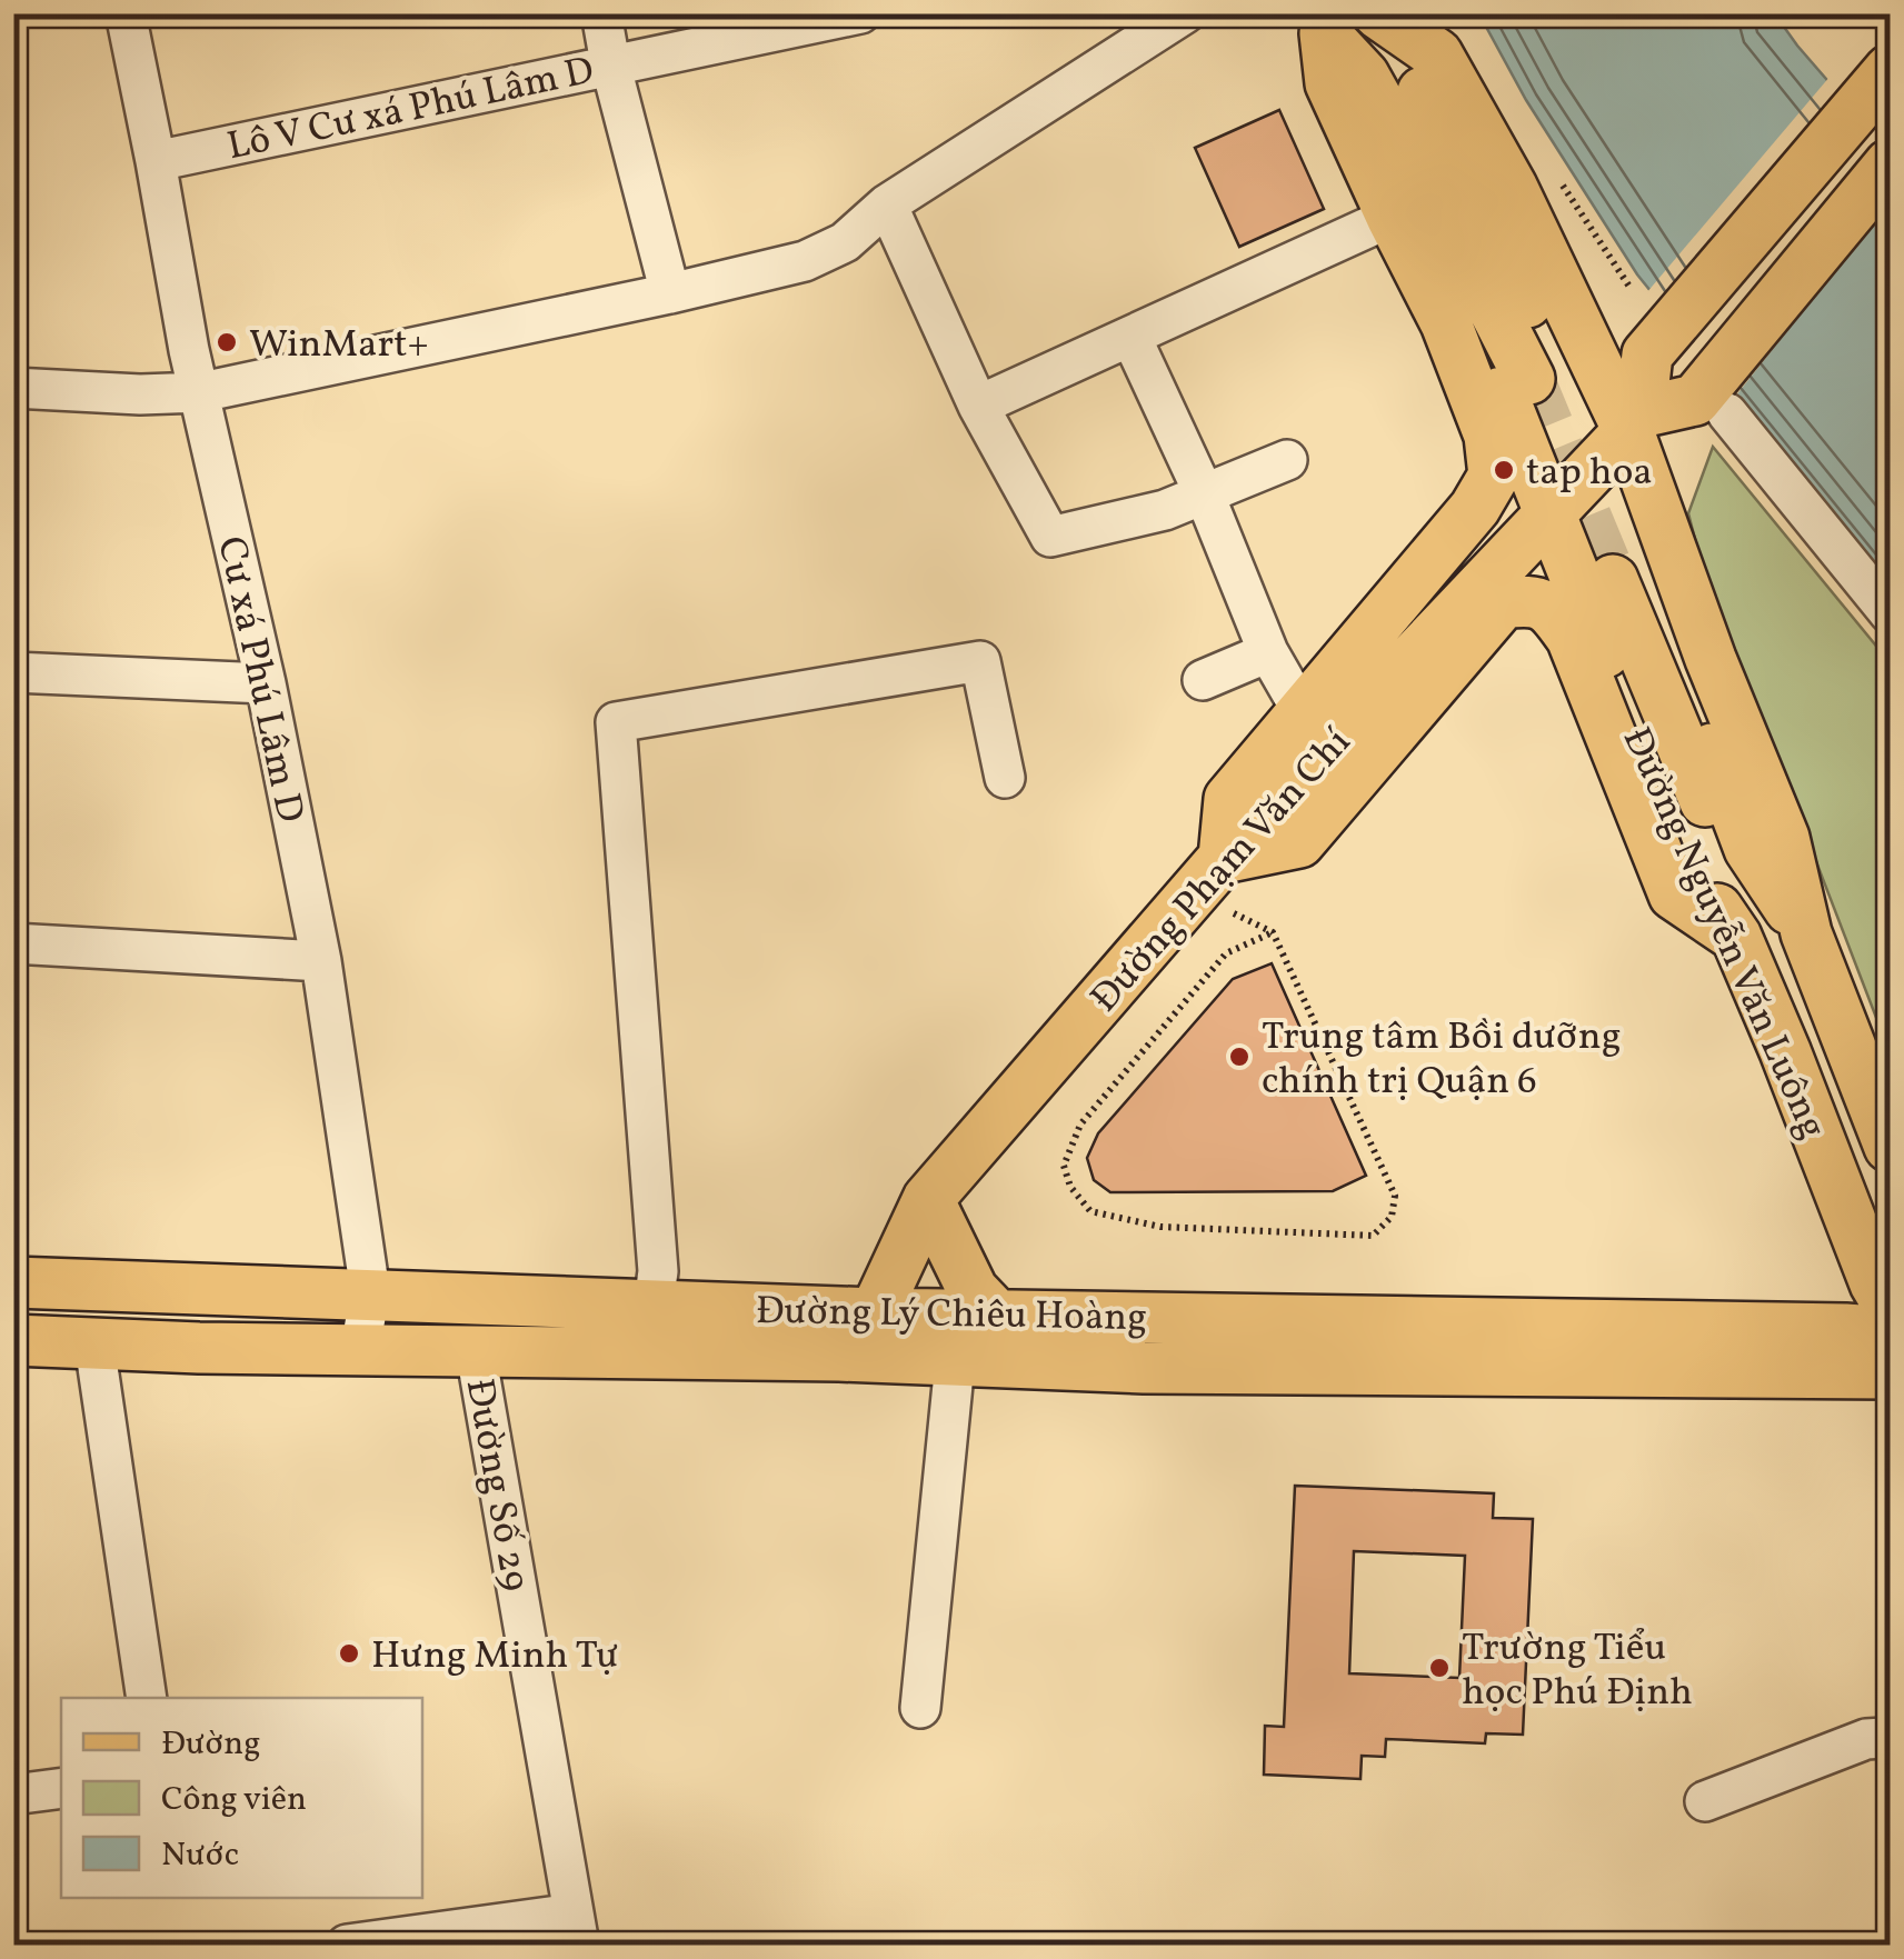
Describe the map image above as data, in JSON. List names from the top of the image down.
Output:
{
  "streets": {
    "main road": ["Đường Phạm Văn Chí", "Đường Nguyễn Văn Luông", "Đường Lý Chiêu Hoàng"],
    "street": ["Lô V Cư xá Phú Lâm D", "Cư xá Phú Lâm D", "Đường Số 29"]
  },
  "crossings": [
    ["Lô V Cư xá Phú Lâm D", "Cư xá Phú Lâm D"],
    ["Cư xá Phú Lâm D", "Đường Lý Chiêu Hoàng"],
    ["Đường Phạm Văn Chí", "Đường Nguyễn Văn Luông"],
    ["Đường Phạm Văn Chí", "Đường Lý Chiêu Hoàng"],
    ["Đường Lý Chiêu Hoàng", "Đường Số 29"]
  ],
  "places": [
    "WinMart+",
    "tap hoa",
    "Trung tâm Bồi dưỡng chính trị Quận 6",
    "Hưng Minh Tự",
    "Trường Tiểu học Phú Định"
  ],
  "legend": ["Đường", "Công viên", "Nước"]
}
